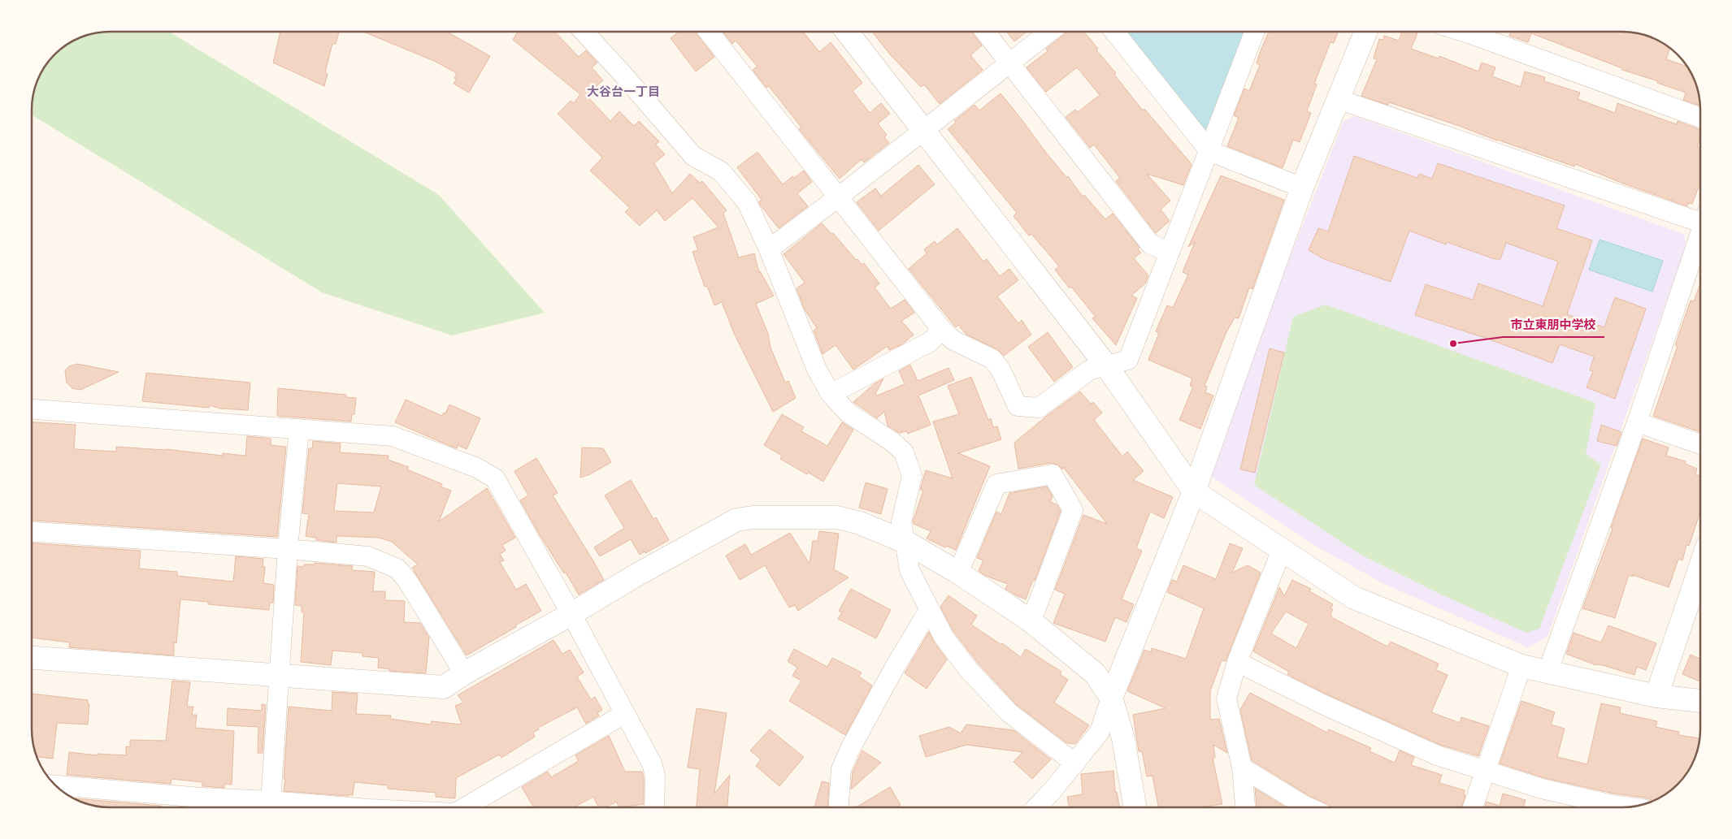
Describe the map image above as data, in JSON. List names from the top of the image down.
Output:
{
  "districts": ["大谷台一丁目"],
  "places": ["市立東朋中学校"]
}
